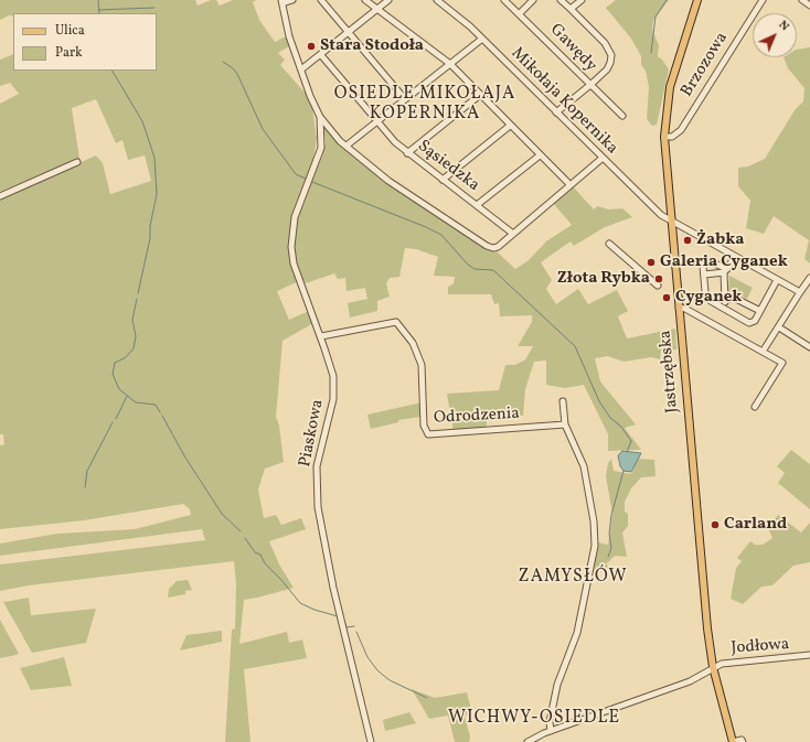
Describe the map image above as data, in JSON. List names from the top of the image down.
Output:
{
  "streets": {
    "main road": ["Jastrzębska"],
    "street": [
      "Gawędy",
      "Brzozowa",
      "Mikołaja Kopernika",
      "Sąsiedzka",
      "Odrodzenia",
      "Piaskowa",
      "Jodłowa"
    ]
  },
  "crossings": [
    ["Brzozowa", "Jastrzębska"],
    ["Mikołaja Kopernika", "Jastrzębska"],
    ["Jastrzębska", "Jodłowa"],
    ["Odrodzenia", "Piaskowa"]
  ],
  "districts": ["OSIEDLE MIKOŁAJA KOPERNIKA", "ZAMYSŁÓW", "WICHWY-OSIEDLE"],
  "places": [
    "Stara Stodoła",
    "Żabka",
    "Galeria Cyganek",
    "Złota Rybka",
    "Cyganek",
    "Carland"
  ],
  "legend": ["Ulica", "Park"],
  "north": "top right"
}
